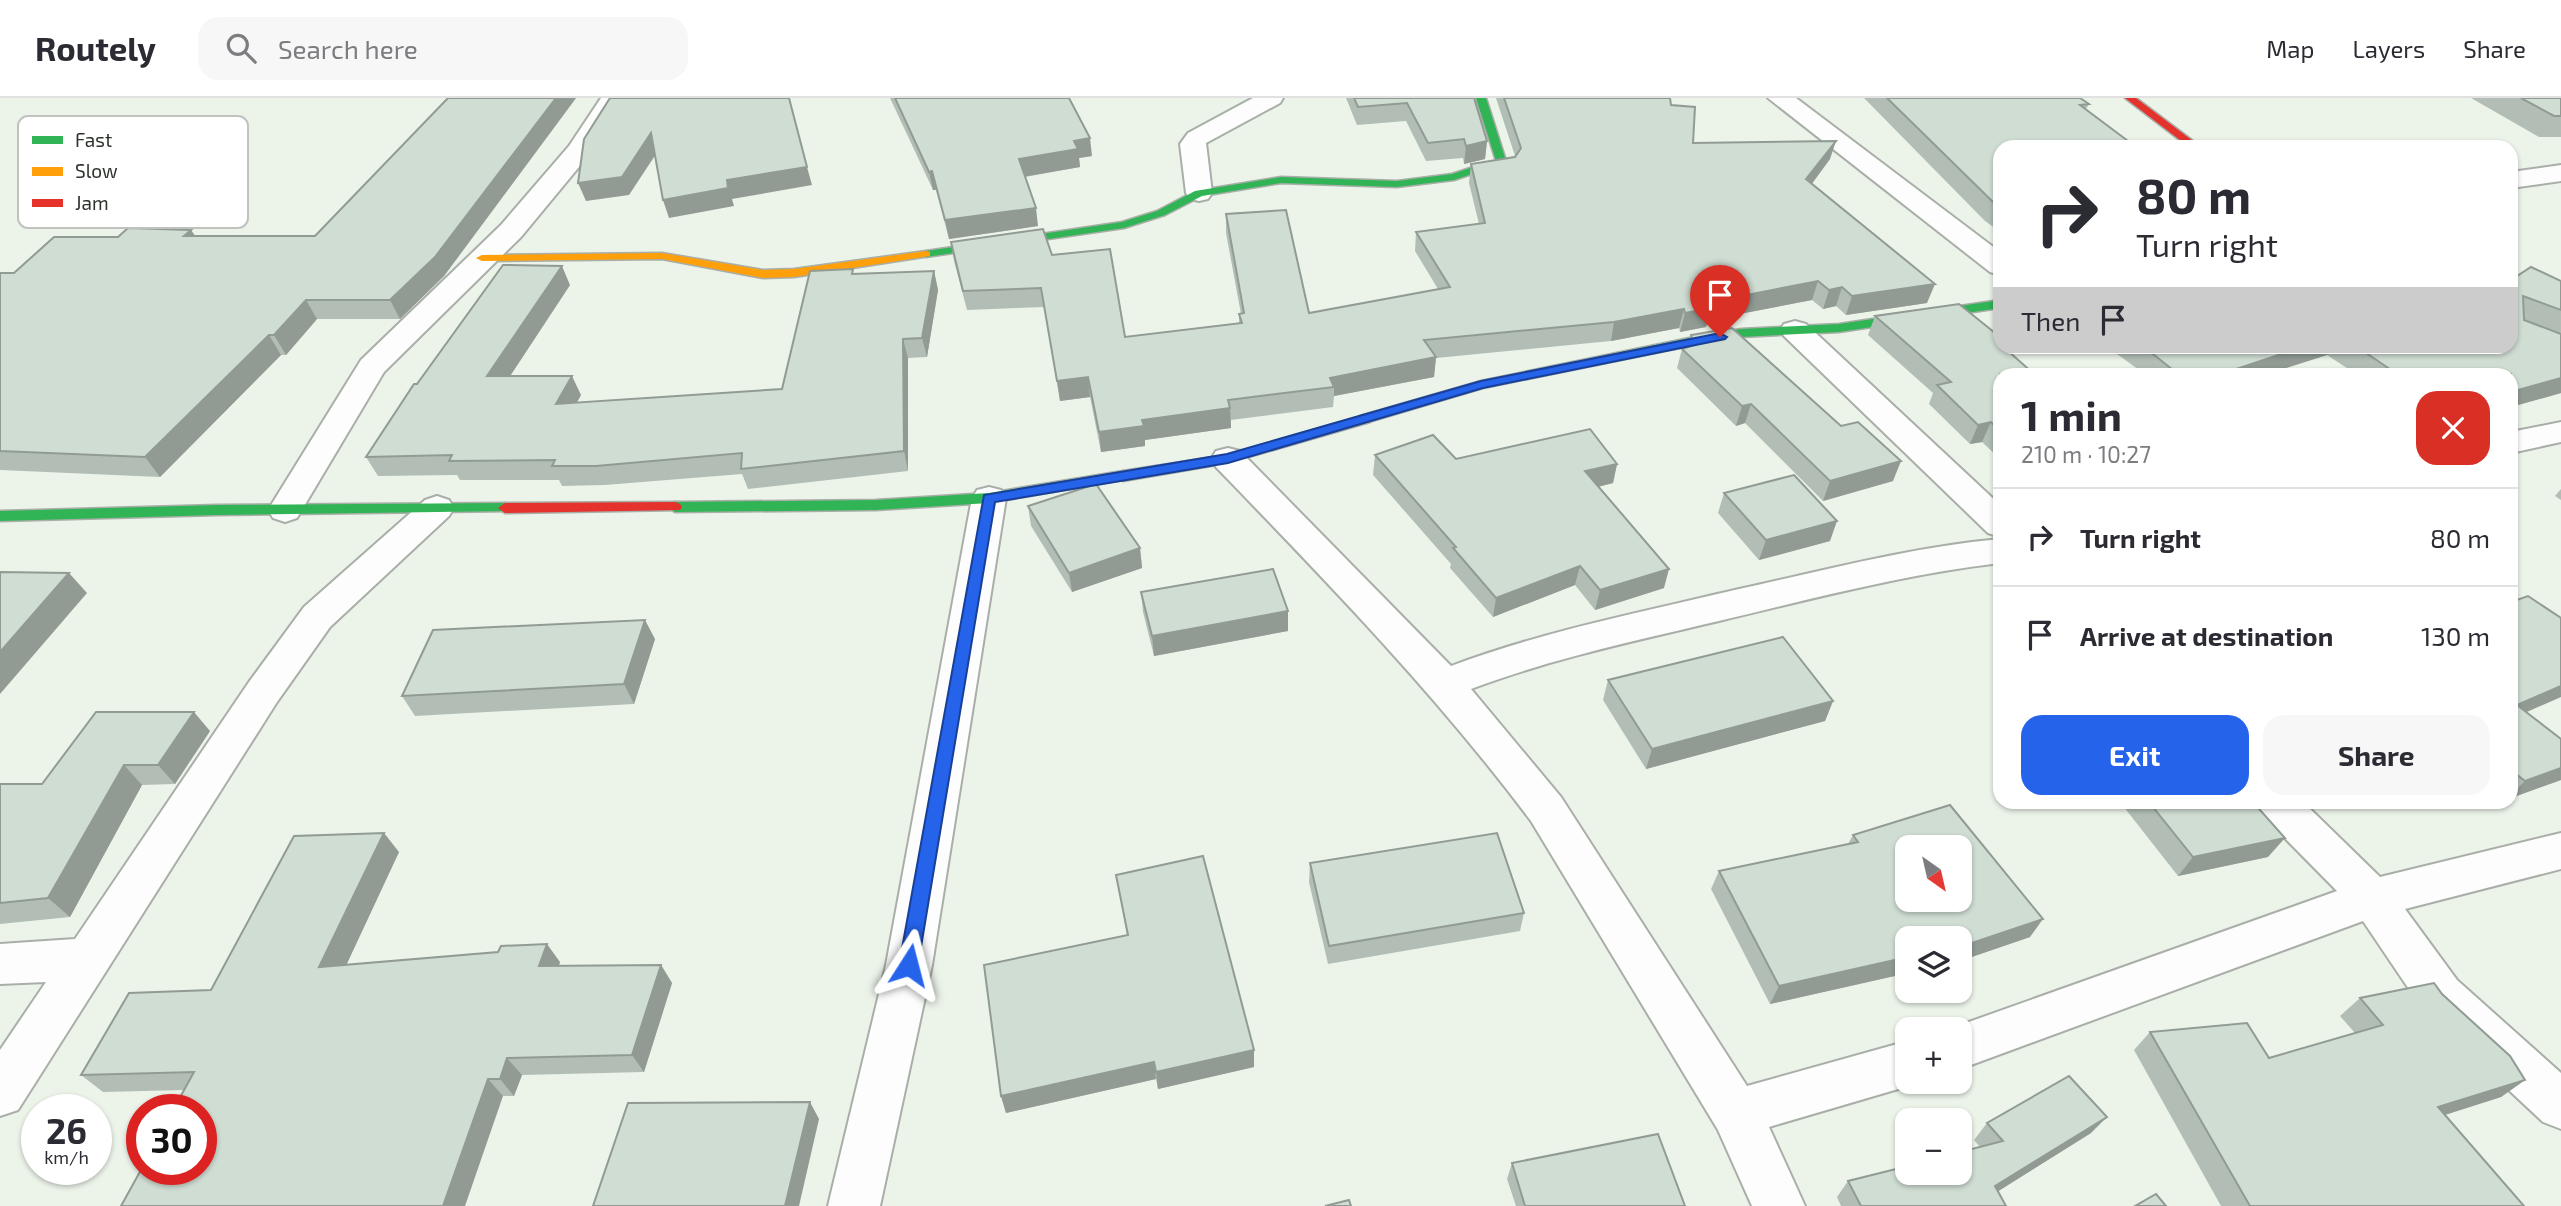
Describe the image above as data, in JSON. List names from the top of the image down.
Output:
{
  "legend": ["Fast", "Slow", "Jam"],
  "north": "bottom right",
  "page": {
    "header": "Routely",
    "search": "Search here",
    "nav": ["Map", "Layers", "Share"],
    "turn": ["80 m", "Turn right"],
    "then": "Then",
    "heading": ["1 min", "210 m · 10:27"],
    "list": [
      {
        "name": "Turn right",
        "value": "80 m"
      },
      {
        "name": "Arrive at destination",
        "value": "130 m"
      }
    ],
    "buttons": ["Exit", "Share"],
    "map_buttons": ["+", "−"],
    "speed": "26 km/h",
    "limit": "30"
  }
}
